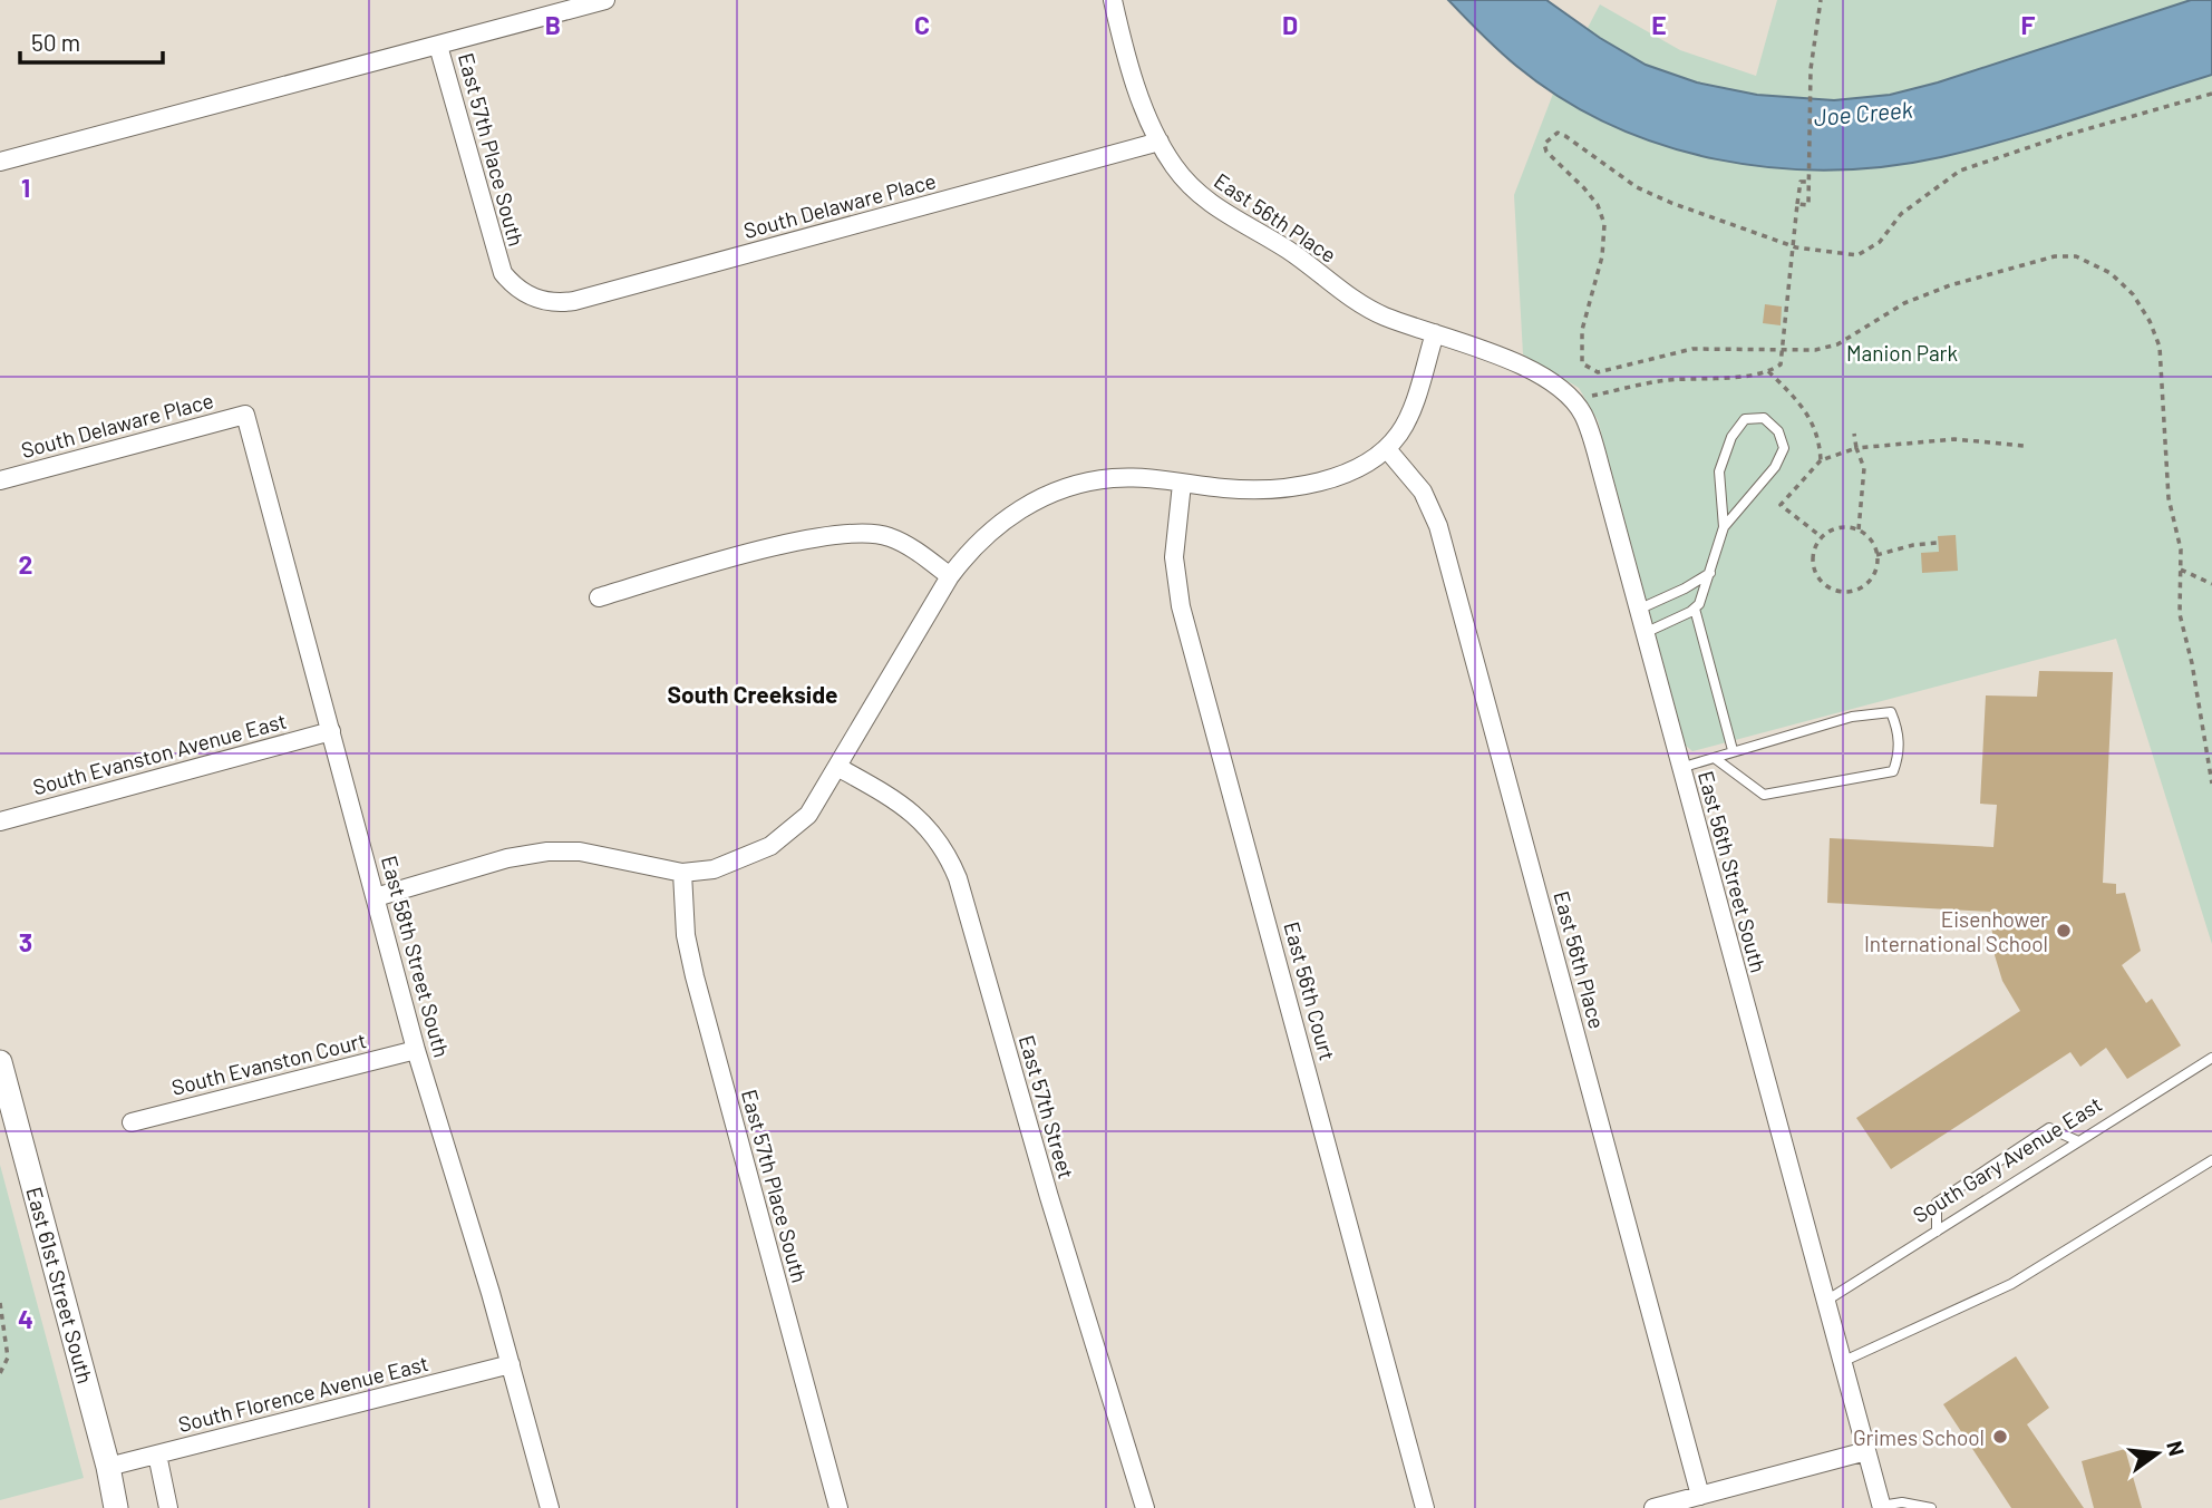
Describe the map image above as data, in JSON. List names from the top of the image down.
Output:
{
  "streets": {
    "street": [
      "East 57th Place South",
      "South Delaware Place",
      "East 56th Place",
      "South Evanston Avenue East",
      "East 56th Street South",
      "East 58th Street South",
      "East 56th Court",
      "South Evanston Court",
      "East 57th Street",
      "East 61st Street South",
      "South Florence Avenue East"
    ],
    "lane": ["South Gary Avenue East"]
  },
  "crossings": [
    ["East 57th Place South", "South Delaware Place"],
    ["South Delaware Place", "East 56th Place"],
    ["South Delaware Place", "East 58th Street South"],
    ["East 56th Place", "East 56th Street South"],
    ["South Evanston Avenue East", "East 58th Street South"],
    ["East 56th Street South", "South Gary Avenue East"],
    ["East 58th Street South", "South Evanston Court"],
    ["East 58th Street South", "South Florence Avenue East"],
    ["East 61st Street South", "South Florence Avenue East"]
  ],
  "districts": ["South Creekside"],
  "water": ["Joe Creek"],
  "parks": ["Manion Park"],
  "places": ["Eisenhower International School", "Grimes School"],
  "scale_bar": "50 m",
  "north": "right",
  "grid": {
    "columns": [
      "B",
      "C",
      "D",
      "E",
      "F"
    ],
    "rows": [
      "1",
      "2",
      "3",
      "4"
    ]
  }
}
